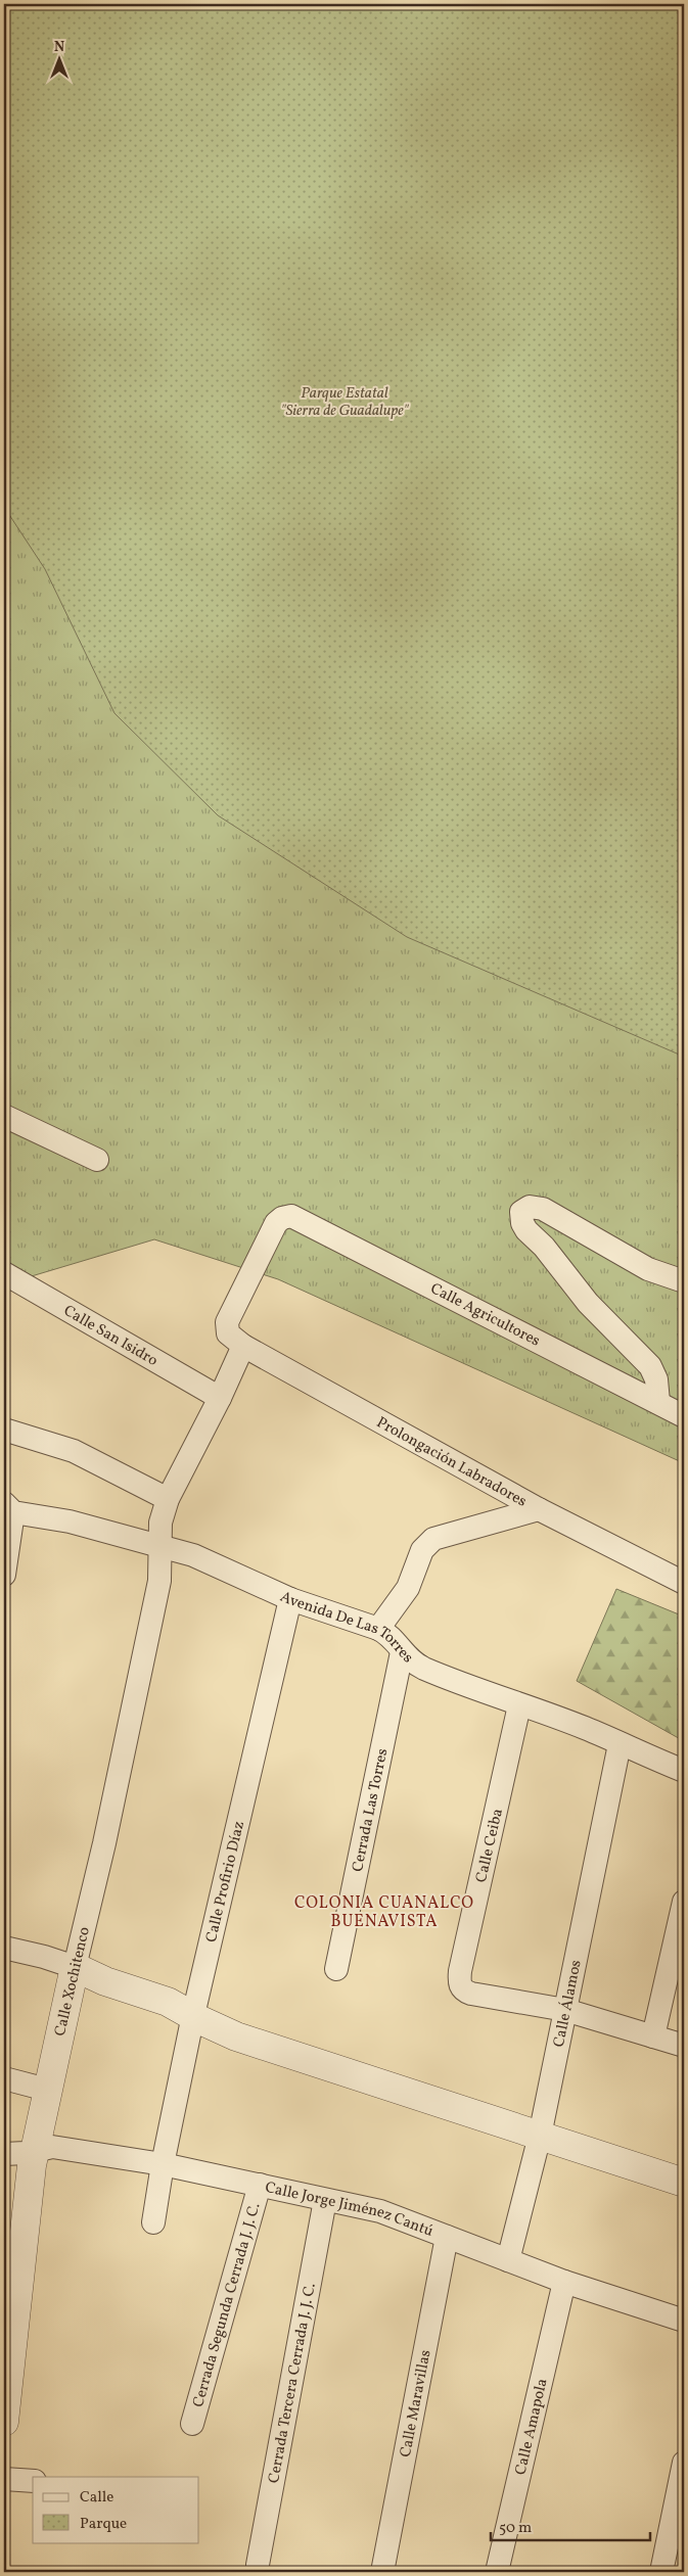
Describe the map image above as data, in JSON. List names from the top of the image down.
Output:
{
  "streets": {
    "street": [
      "Calle Agricultores",
      "Calle San Isidro",
      "Prolongación Labradores",
      "Avenida De Las Torres",
      "Cerrada Las Torres",
      "Calle Ceiba",
      "Calle Profirio Díaz",
      "Calle Xochitenco",
      "Calle Álamos",
      "Calle Jorge Jiménez Cantú",
      "Cerrada Segunda Cerrada J. J. C.",
      "Cerrada Tercera Cerrada J. J. C.",
      "Calle Maravillas",
      "Calle Amapola"
    ]
  },
  "crossings": [
    ["Calle Agricultores", "Prolongación Labradores"],
    ["Calle San Isidro", "Calle Xochitenco"],
    ["Prolongación Labradores", "Calle Xochitenco"],
    ["Avenida De Las Torres", "Cerrada Las Torres"],
    ["Avenida De Las Torres", "Calle Ceiba"],
    ["Avenida De Las Torres", "Calle Profirio Díaz"],
    ["Avenida De Las Torres", "Calle Xochitenco"],
    ["Avenida De Las Torres", "Calle Álamos"],
    ["Calle Ceiba", "Calle Álamos"],
    ["Calle Profirio Díaz", "Calle Jorge Jiménez Cantú"],
    ["Calle Xochitenco", "Calle Jorge Jiménez Cantú"],
    ["Calle Álamos", "Calle Jorge Jiménez Cantú"],
    ["Calle Jorge Jiménez Cantú", "Cerrada Segunda Cerrada J. J. C."],
    ["Calle Jorge Jiménez Cantú", "Cerrada Tercera Cerrada J. J. C."],
    ["Calle Jorge Jiménez Cantú", "Calle Maravillas"],
    ["Calle Jorge Jiménez Cantú", "Calle Amapola"]
  ],
  "districts": ["COLONIA CUANALCO BUENAVISTA"],
  "parks": ["Parque Estatal \"Sierra de Guadalupe\""],
  "legend": ["Calle", "Parque"],
  "scale_bar": "50 m",
  "north": "top"
}
